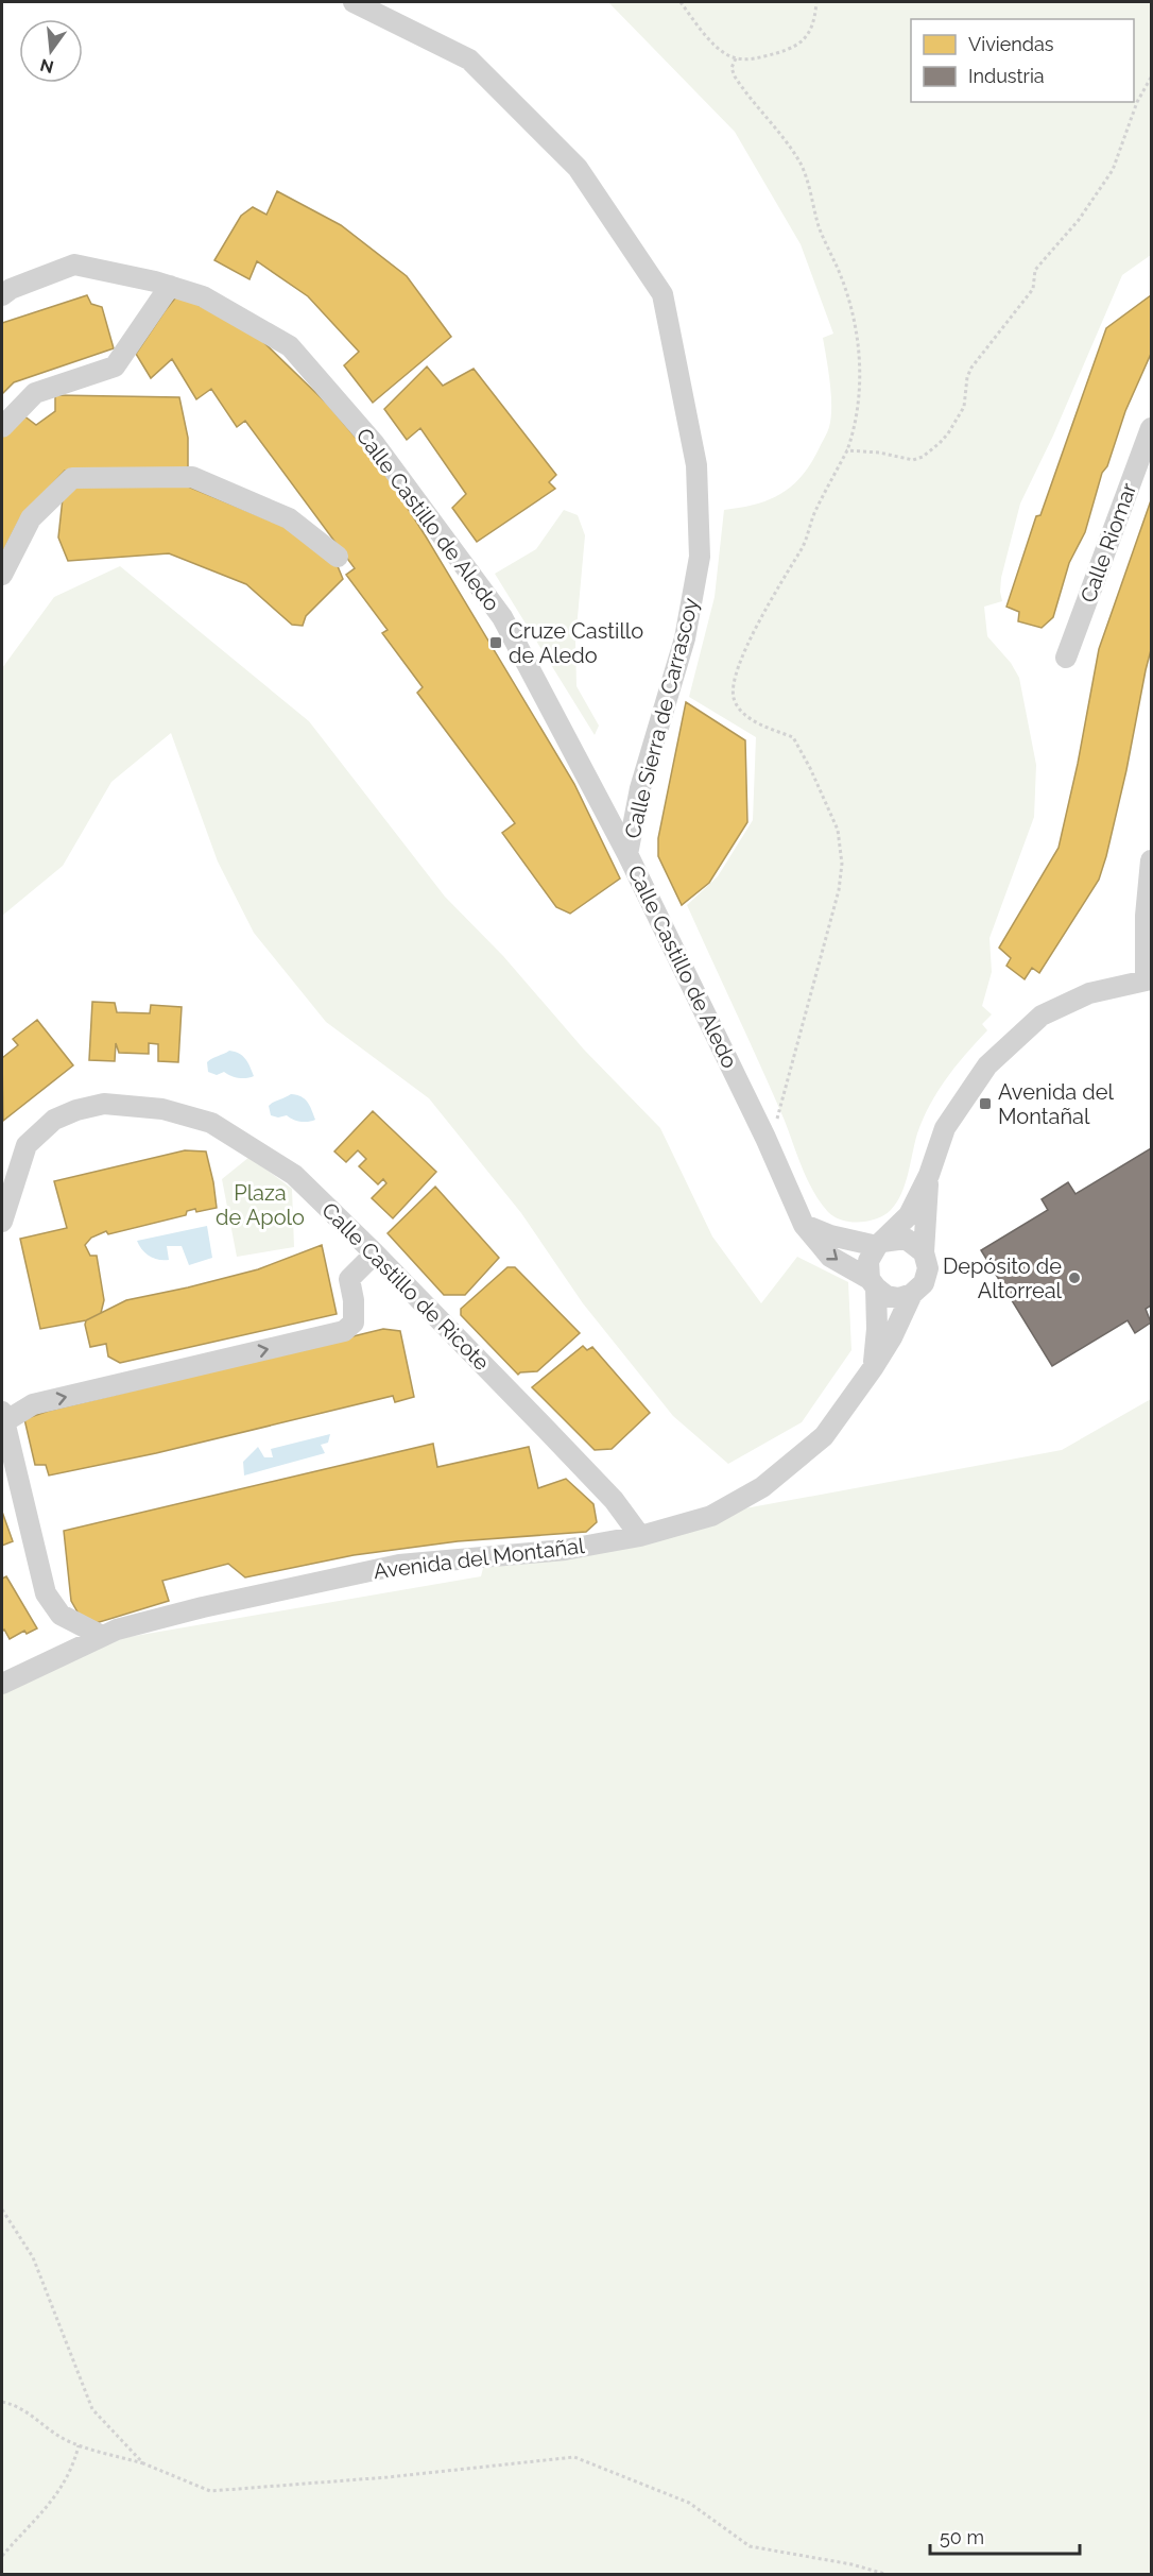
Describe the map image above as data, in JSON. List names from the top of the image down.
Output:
{
  "streets": {
    "street": [
      "Calle Castillo de Aledo",
      "Calle Riomar",
      "Calle Sierra de Carrascoy",
      "Calle Castillo de Ricote",
      "Avenida del Montañal"
    ]
  },
  "crossings": [
    ["Calle Castillo de Aledo", "Calle Sierra de Carrascoy"],
    ["Calle Castillo de Aledo", "Avenida del Montañal"],
    ["Calle Castillo de Ricote", "Avenida del Montañal"]
  ],
  "parks": ["Plaza de Apolo"],
  "places": {
    "transit": ["Cruze Castillo de Aledo", "Avenida del Montañal"],
    "other": ["Depósito de Altorreal"]
  },
  "legend": ["Viviendas", "Industria"],
  "scale_bar": "50 m",
  "north": "bottom"
}
